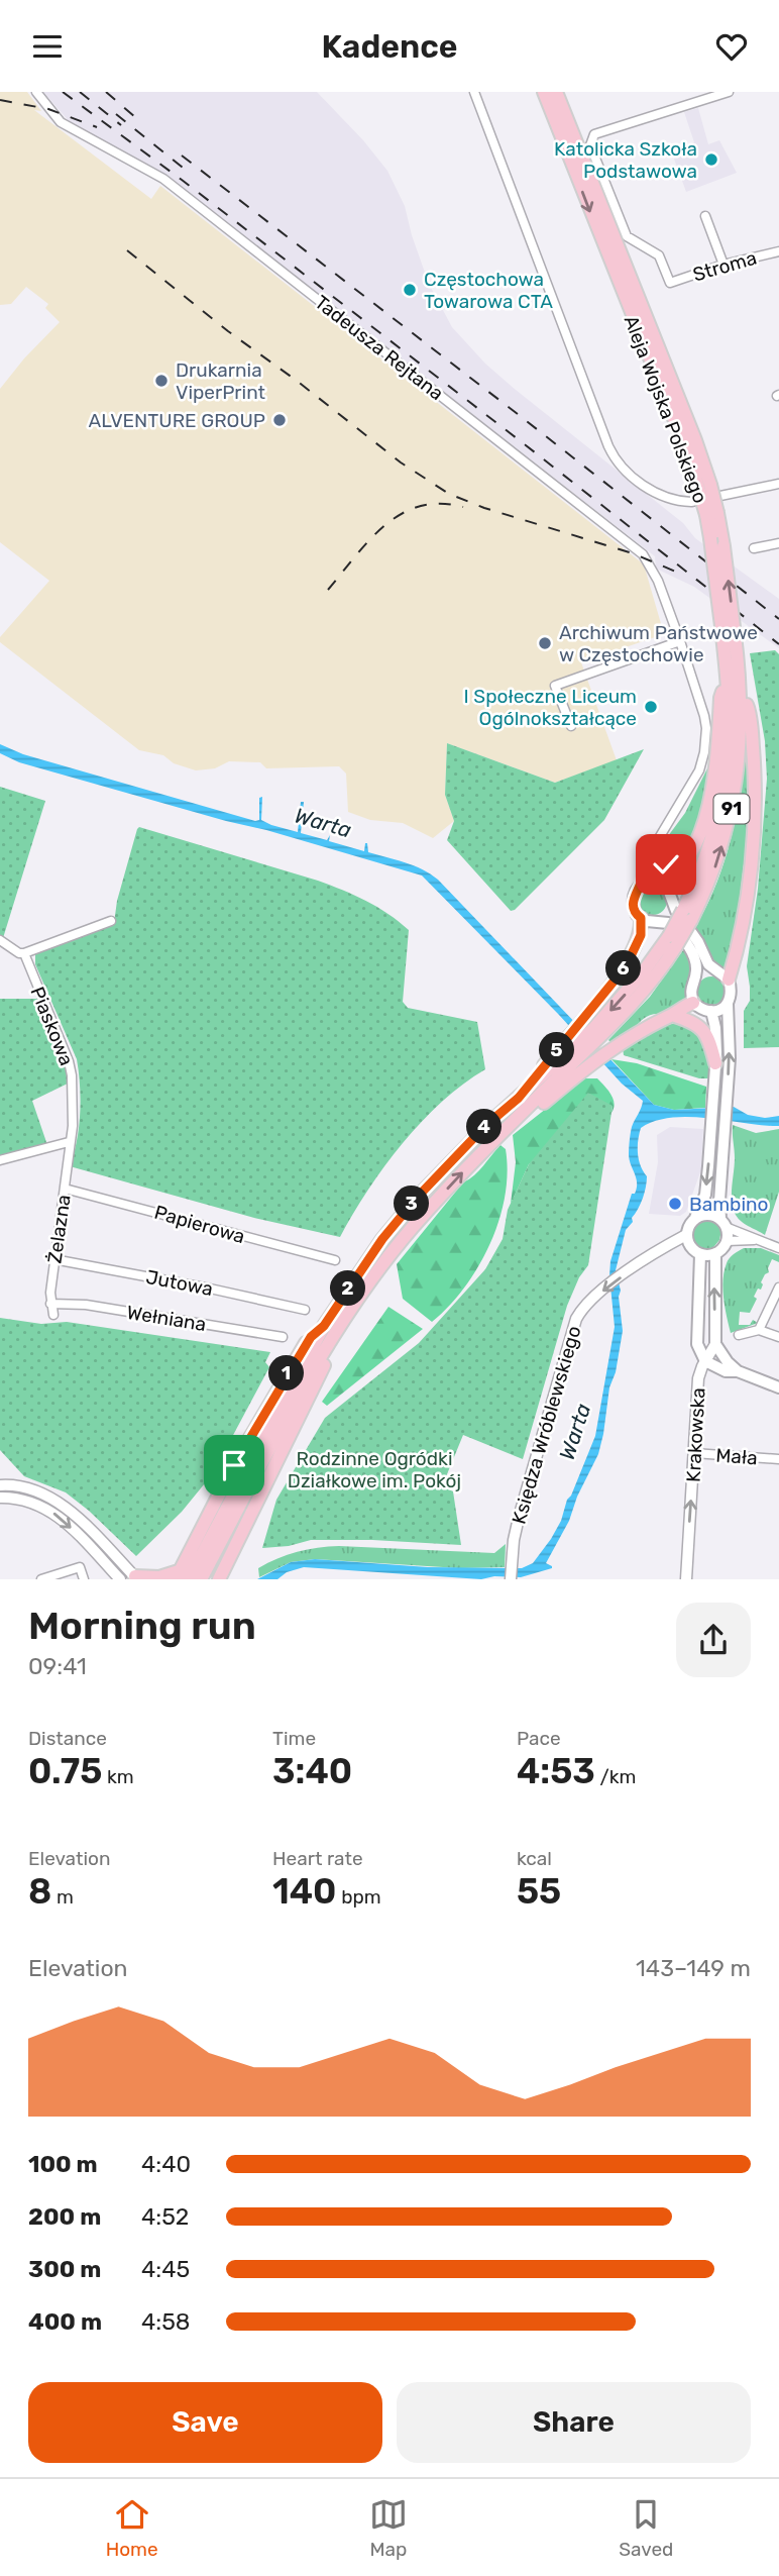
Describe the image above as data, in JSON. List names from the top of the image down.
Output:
{
  "streets": {
    "main road": ["Aleja Wojska Polskiego", "91"],
    "street": [
      "Stroma",
      "Tadeusza Rejtana",
      "Piaskowa",
      "Papierowa",
      "Żelazna",
      "Jutowa",
      "Wełniana",
      "Księdza Wróblewskiego",
      "Krakowska",
      "Mała"
    ]
  },
  "crossings": [
    ["Piaskowa", "Żelazna"],
    ["Papierowa", "Żelazna"],
    ["Żelazna", "Jutowa"],
    ["Żelazna", "Wełniana"],
    ["Krakowska", "Mała"]
  ],
  "one_way": ["Księdza Wróblewskiego", "Krakowska"],
  "water": ["Warta"],
  "parks": ["Rodzinne Ogródki Działkowe im. Pokój"],
  "places": [
    "Katolicka Szkoła Podstawowa",
    "Częstochowa Towarowa CTA",
    "Drukarnia ViperPrint",
    "ALVENTURE GROUP",
    "Archiwum Państwowe w Częstochowie",
    "I Społeczne Liceum Ogólnokształcące",
    "Bambino"
  ],
  "page": {
    "header": "Kadence",
    "pins": [
      "6",
      "5",
      "4",
      "3",
      "2",
      "1"
    ],
    "heading": ["Morning run", "09:41"],
    "stats": [
      ["Distance", "0.75 km"],
      ["Time", "3:40"],
      ["Pace", "4:53 /km"],
      ["Elevation", "8 m"],
      ["Heart rate", "140 bpm"],
      ["kcal", "55"]
    ],
    "chart": ["Elevation", "143–149 m"],
    "list": [
      {
        "name": "100 m",
        "note": "4:40"
      },
      {
        "name": "200 m",
        "note": "4:52"
      },
      {
        "name": "300 m",
        "note": "4:45"
      },
      {
        "name": "400 m",
        "note": "4:58"
      }
    ],
    "buttons": ["Save", "Share"],
    "tabs": ["Home", "Map", "Saved"]
  }
}
